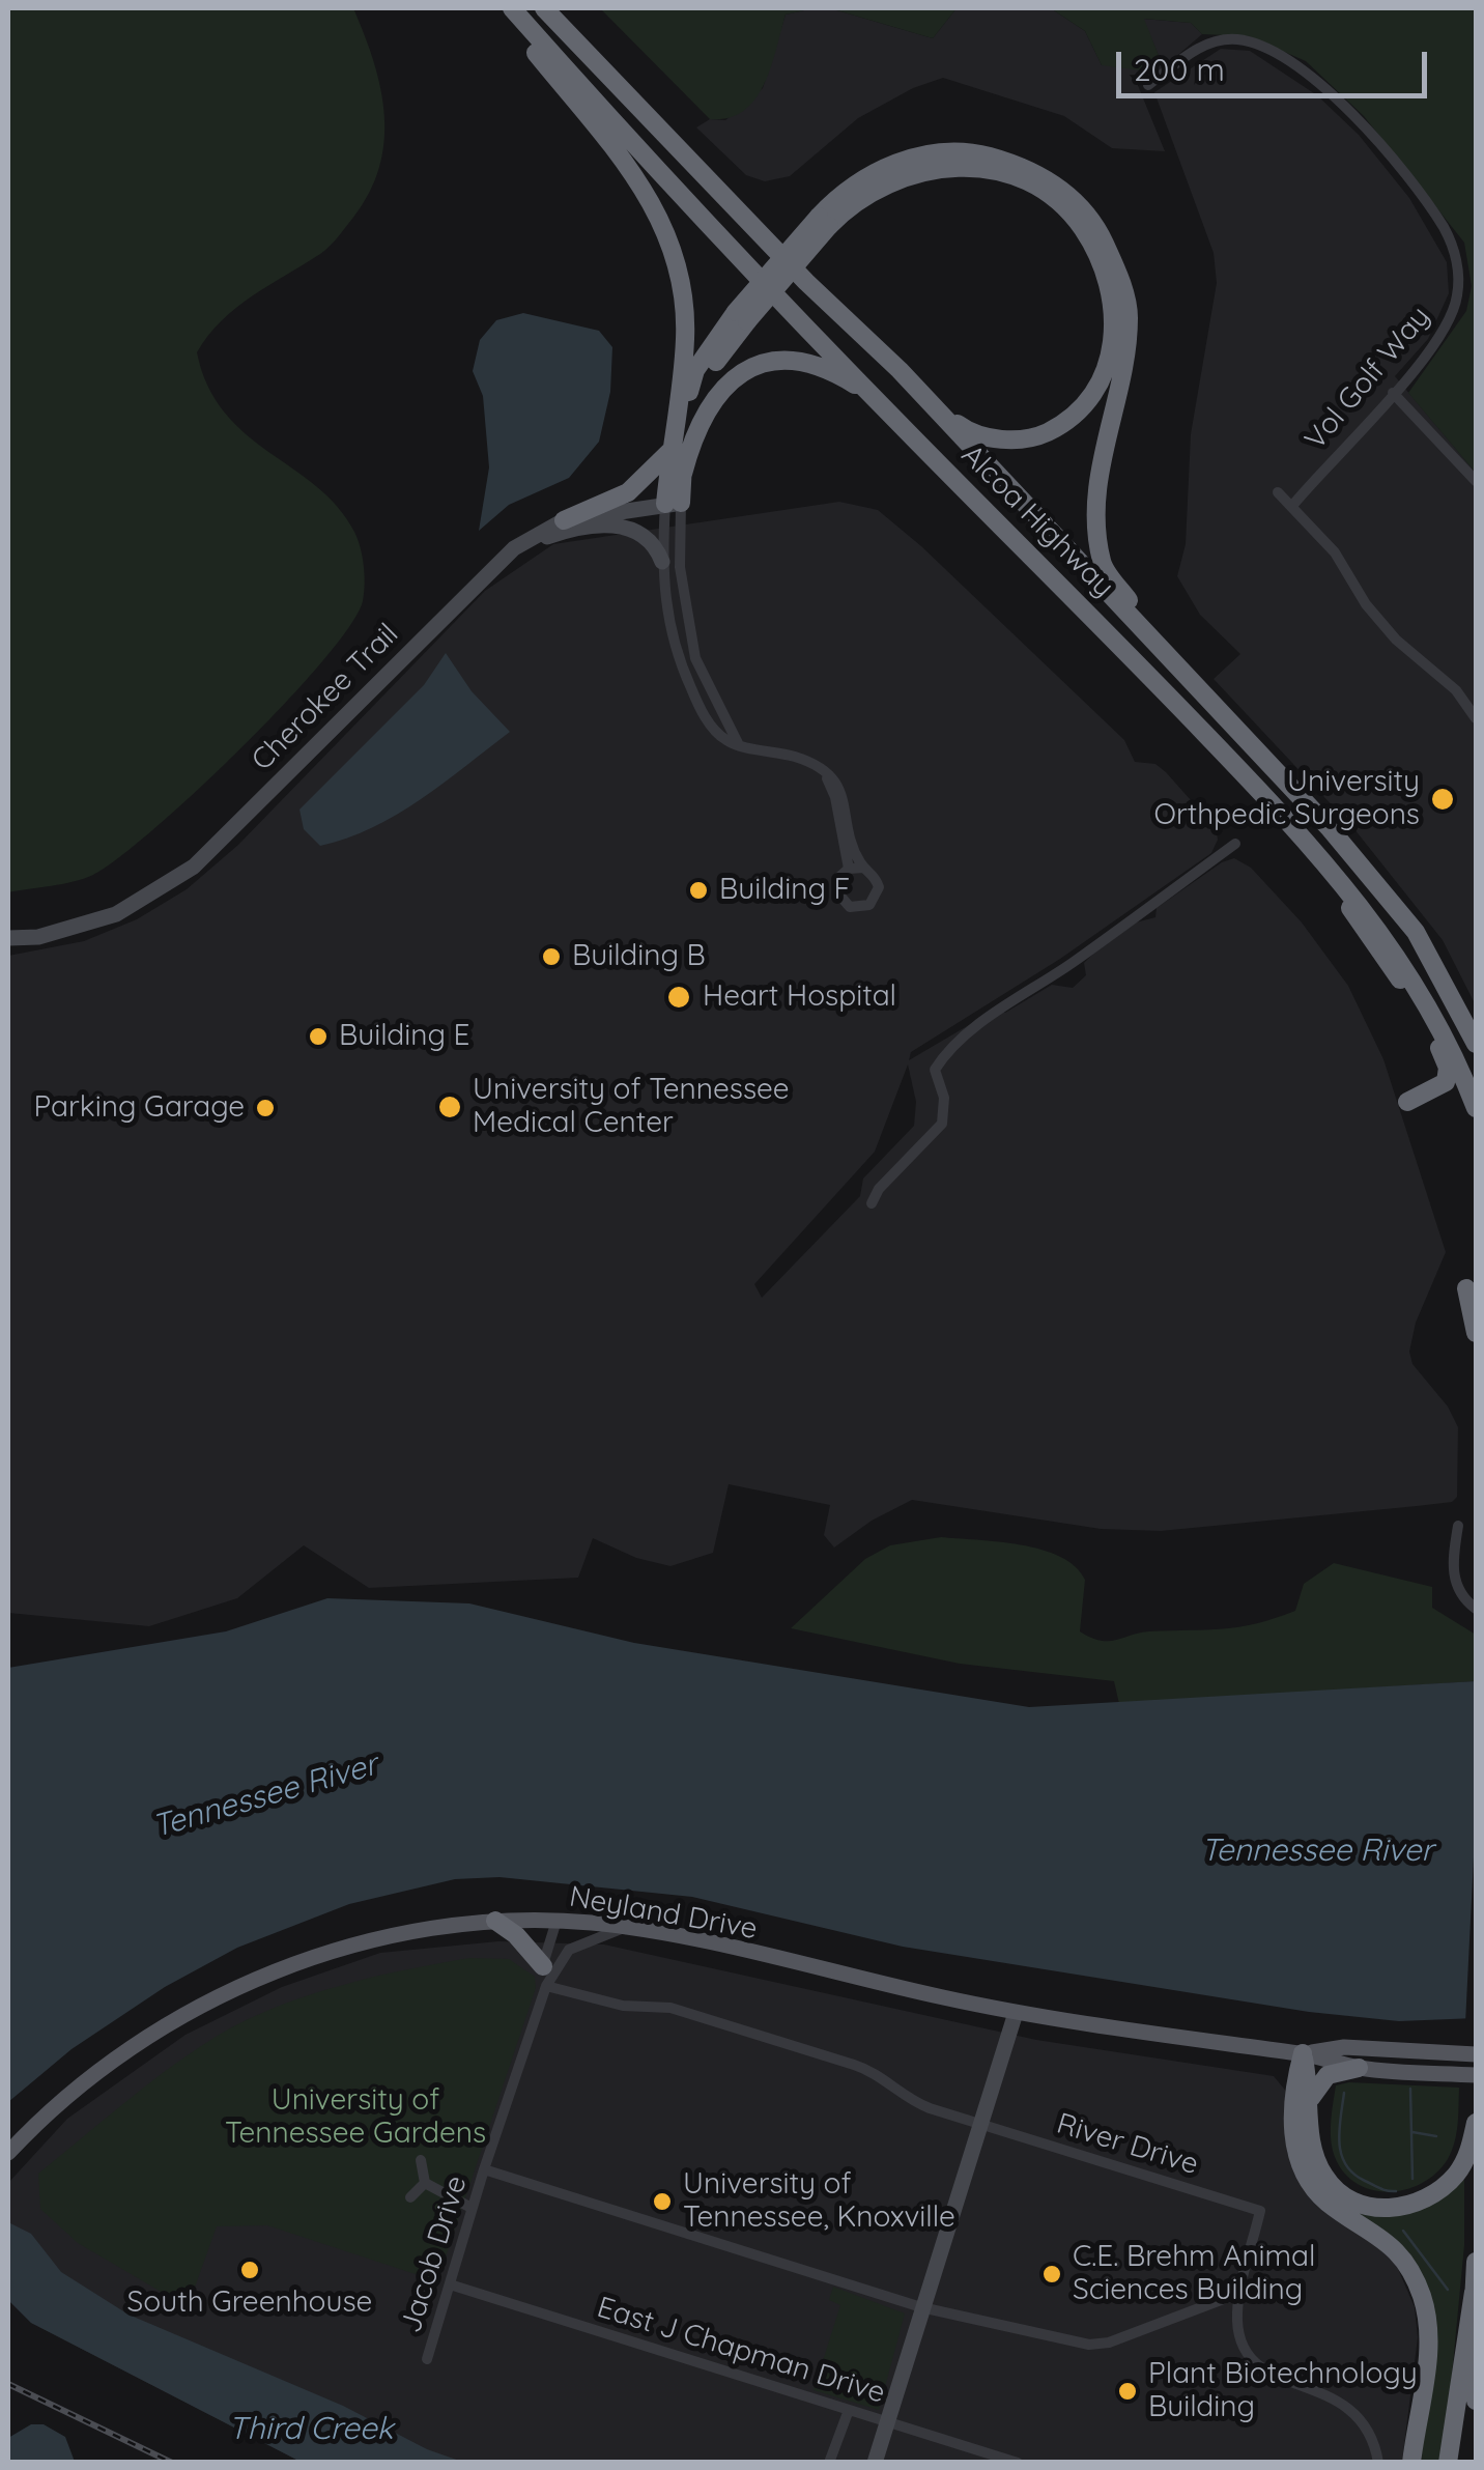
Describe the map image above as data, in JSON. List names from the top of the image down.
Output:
{
  "streets": {
    "highway": ["Alcoa Highway"],
    "main road": ["Neyland Drive"],
    "street": [
      "Vol Golf Way",
      "Cherokee Trail",
      "River Drive",
      "Jacob Drive",
      "East J Chapman Drive"
    ]
  },
  "crossings": [
    ["Neyland Drive", "Jacob Drive"],
    ["River Drive", "Jacob Drive"],
    ["Jacob Drive", "East J Chapman Drive"]
  ],
  "water": ["Tennessee River", "Third Creek"],
  "parks": ["University of Tennessee Gardens"],
  "places": [
    "University Orthpedic Surgeons",
    "Building F",
    "Building B",
    "Heart Hospital",
    "Building E",
    "University of Tennessee Medical Center",
    "Parking Garage",
    "University of Tennessee, Knoxville",
    "South Greenhouse",
    "C.E. Brehm Animal Sciences Building",
    "Plant Biotechnology Building"
  ],
  "scale_bar": "200 m"
}
